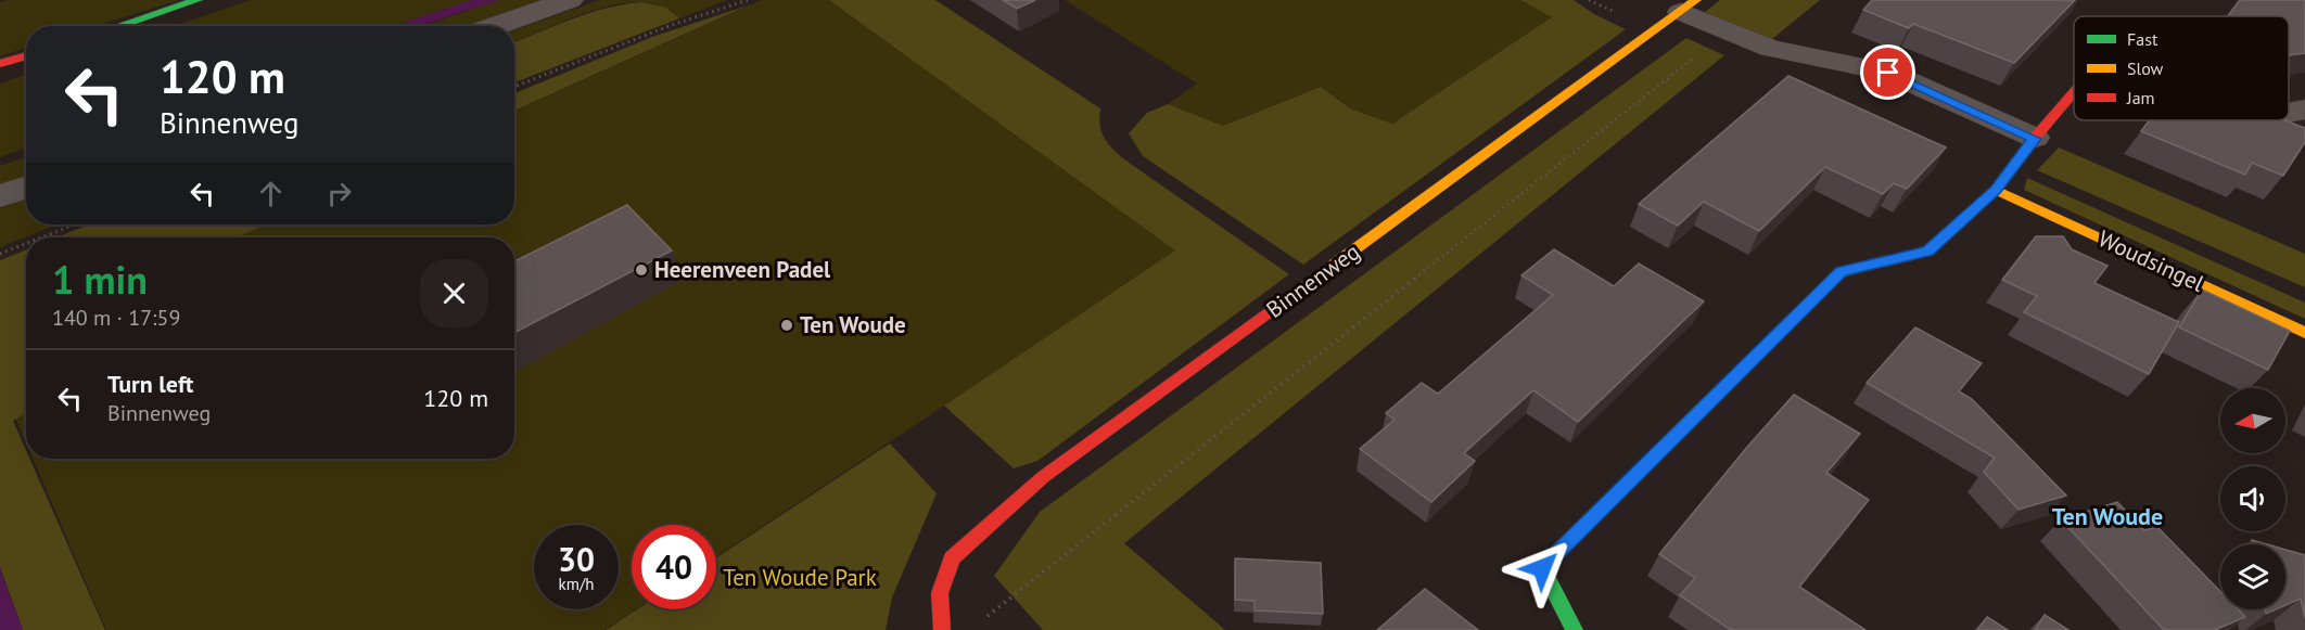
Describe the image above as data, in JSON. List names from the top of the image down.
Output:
{
  "streets": {
    "main road": ["Woudsingel", "Binnenweg"]
  },
  "districts": ["Ten Woude"],
  "parks": ["Ten Woude Park"],
  "places": ["Heerenveen Padel", "Ten Woude"],
  "legend": ["Fast", "Slow", "Jam"],
  "north": "left",
  "page": {
    "turn": ["120 m", "Binnenweg"],
    "heading": ["1 min", "140 m · 17:59"],
    "list": [
      {
        "name": "Turn left",
        "note": "Binnenweg",
        "value": "120 m"
      }
    ],
    "speed": "30 km/h",
    "limit": "40"
  }
}
